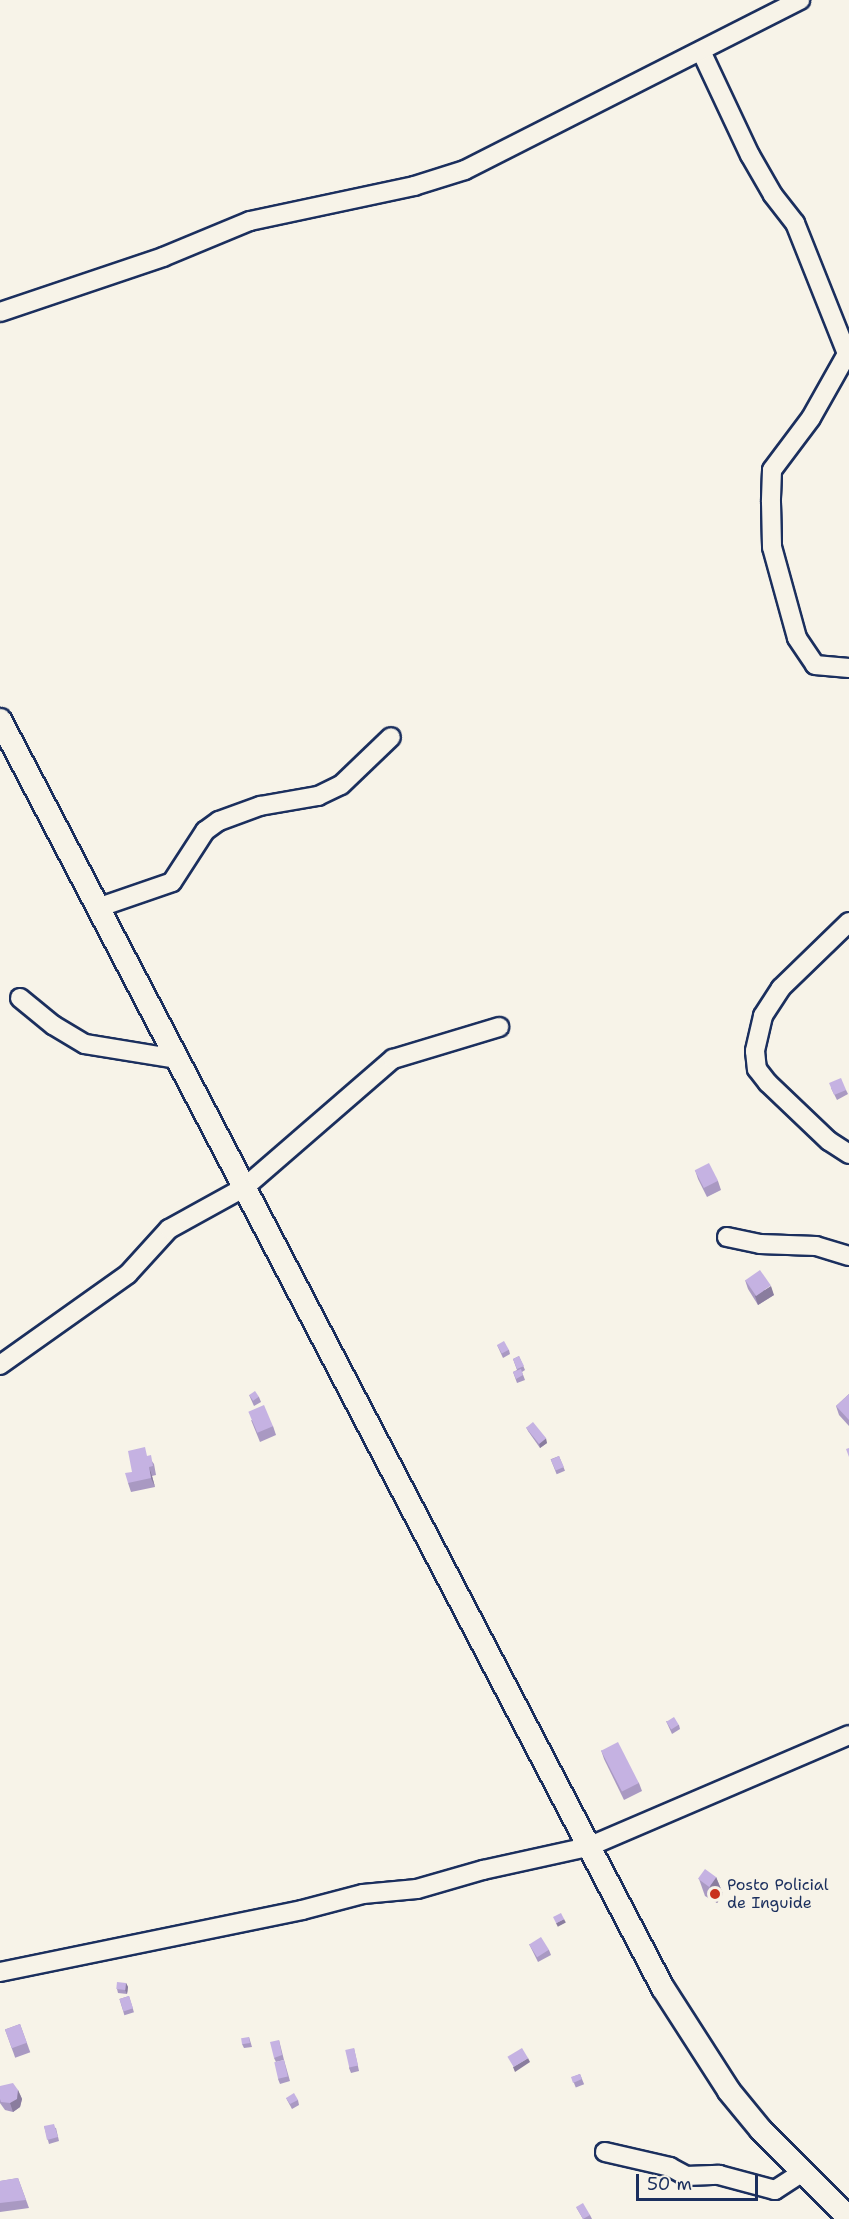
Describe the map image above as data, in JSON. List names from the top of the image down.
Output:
{
  "places": ["Posto Policial de Inguide"],
  "scale_bar": "50 m"
}
